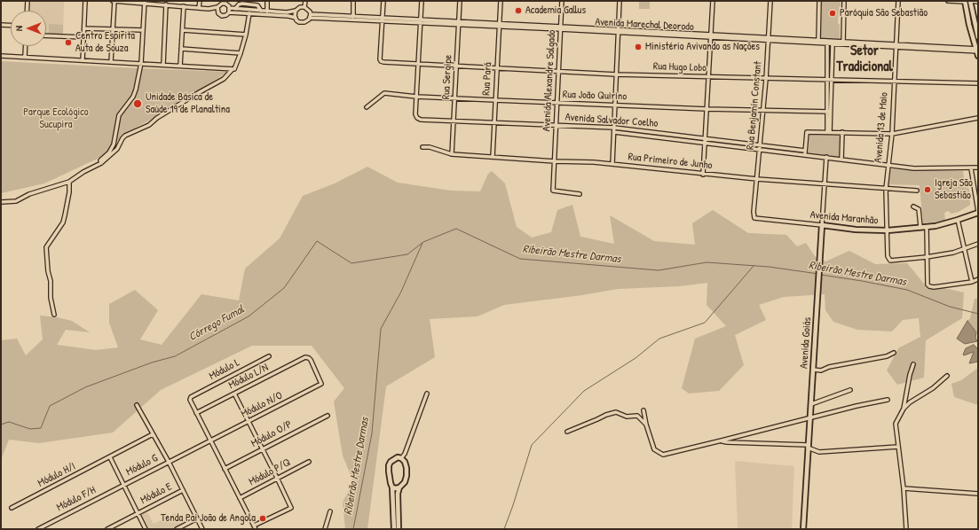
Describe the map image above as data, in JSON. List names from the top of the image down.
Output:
{
  "streets": {
    "street": [
      "Avenida Marechal Deorodo",
      "Rua Hugo Lobo",
      "Rua Sergipe",
      "Rua Pará",
      "Avenida Alexandre Salgado",
      "Rua João Quirino",
      "Rua Benjamin Constant",
      "Avenida Salvador Coelho",
      "Avenida 13 de Maio",
      "Rua Primeiro de Junho",
      "Avenida Maranhão",
      "Avenida Goiás",
      "Módulo L",
      "Módulo L/N",
      "Módulo N/O",
      "Módulo O/P",
      "Módulo G",
      "Módulo P/Q",
      "Módulo H/I",
      "Módulo E",
      "Módulo F/H"
    ]
  },
  "crossings": [
    ["Avenida Marechal Deorodo", "Rua Hugo Lobo"],
    ["Avenida Marechal Deorodo", "Rua Sergipe"],
    ["Avenida Marechal Deorodo", "Rua Pará"],
    ["Avenida Marechal Deorodo", "Avenida Alexandre Salgado"],
    ["Avenida Marechal Deorodo", "Rua Benjamin Constant"],
    ["Avenida Marechal Deorodo", "Avenida 13 de Maio"],
    ["Rua Hugo Lobo", "Rua Sergipe"],
    ["Rua Hugo Lobo", "Rua Pará"],
    ["Rua Hugo Lobo", "Avenida Alexandre Salgado"],
    ["Rua Hugo Lobo", "Rua Benjamin Constant"],
    ["Rua Hugo Lobo", "Avenida 13 de Maio"],
    ["Rua Sergipe", "Rua João Quirino"],
    ["Rua Sergipe", "Avenida Salvador Coelho"],
    ["Rua Sergipe", "Rua Primeiro de Junho"],
    ["Rua Pará", "Rua João Quirino"],
    ["Rua Pará", "Avenida Salvador Coelho"],
    ["Rua Pará", "Rua Primeiro de Junho"],
    ["Avenida Alexandre Salgado", "Rua João Quirino"],
    ["Avenida Alexandre Salgado", "Avenida Salvador Coelho"],
    ["Avenida Alexandre Salgado", "Rua Primeiro de Junho"],
    ["Rua João Quirino", "Rua Benjamin Constant"],
    ["Rua João Quirino", "Avenida Salvador Coelho"],
    ["Rua Benjamin Constant", "Avenida Salvador Coelho"],
    ["Rua Benjamin Constant", "Rua Primeiro de Junho"],
    ["Rua Benjamin Constant", "Avenida Maranhão"],
    ["Avenida Salvador Coelho", "Avenida 13 de Maio"],
    ["Avenida Salvador Coelho", "Avenida Goiás"],
    ["Avenida 13 de Maio", "Rua Primeiro de Junho"],
    ["Avenida 13 de Maio", "Avenida Maranhão"],
    ["Rua Primeiro de Junho", "Avenida Goiás"],
    ["Avenida Maranhão", "Avenida Goiás"],
    ["Módulo L", "Módulo L/N"],
    ["Módulo L/N", "Módulo N/O"],
    ["Módulo N/O", "Módulo G"],
    ["Módulo G", "Módulo H/I"],
    ["Módulo G", "Módulo F/H"]
  ],
  "districts": ["Setor Tradicional"],
  "water": ["Ribeirão Mestre Darmas", "Córrego Fumal"],
  "parks": ["Parque Ecológico Sucupira"],
  "places": [
    "Academia Gallus",
    "Paróquia São Sebastião",
    "Centro Espirita Auta de Souza",
    "Ministério Avivando as Nações",
    "Unidade Básica de Saúde 19 de Planaltina",
    "Igreja São Sebastião",
    "Tenda Pai João de Angola"
  ],
  "north": "left"
}
